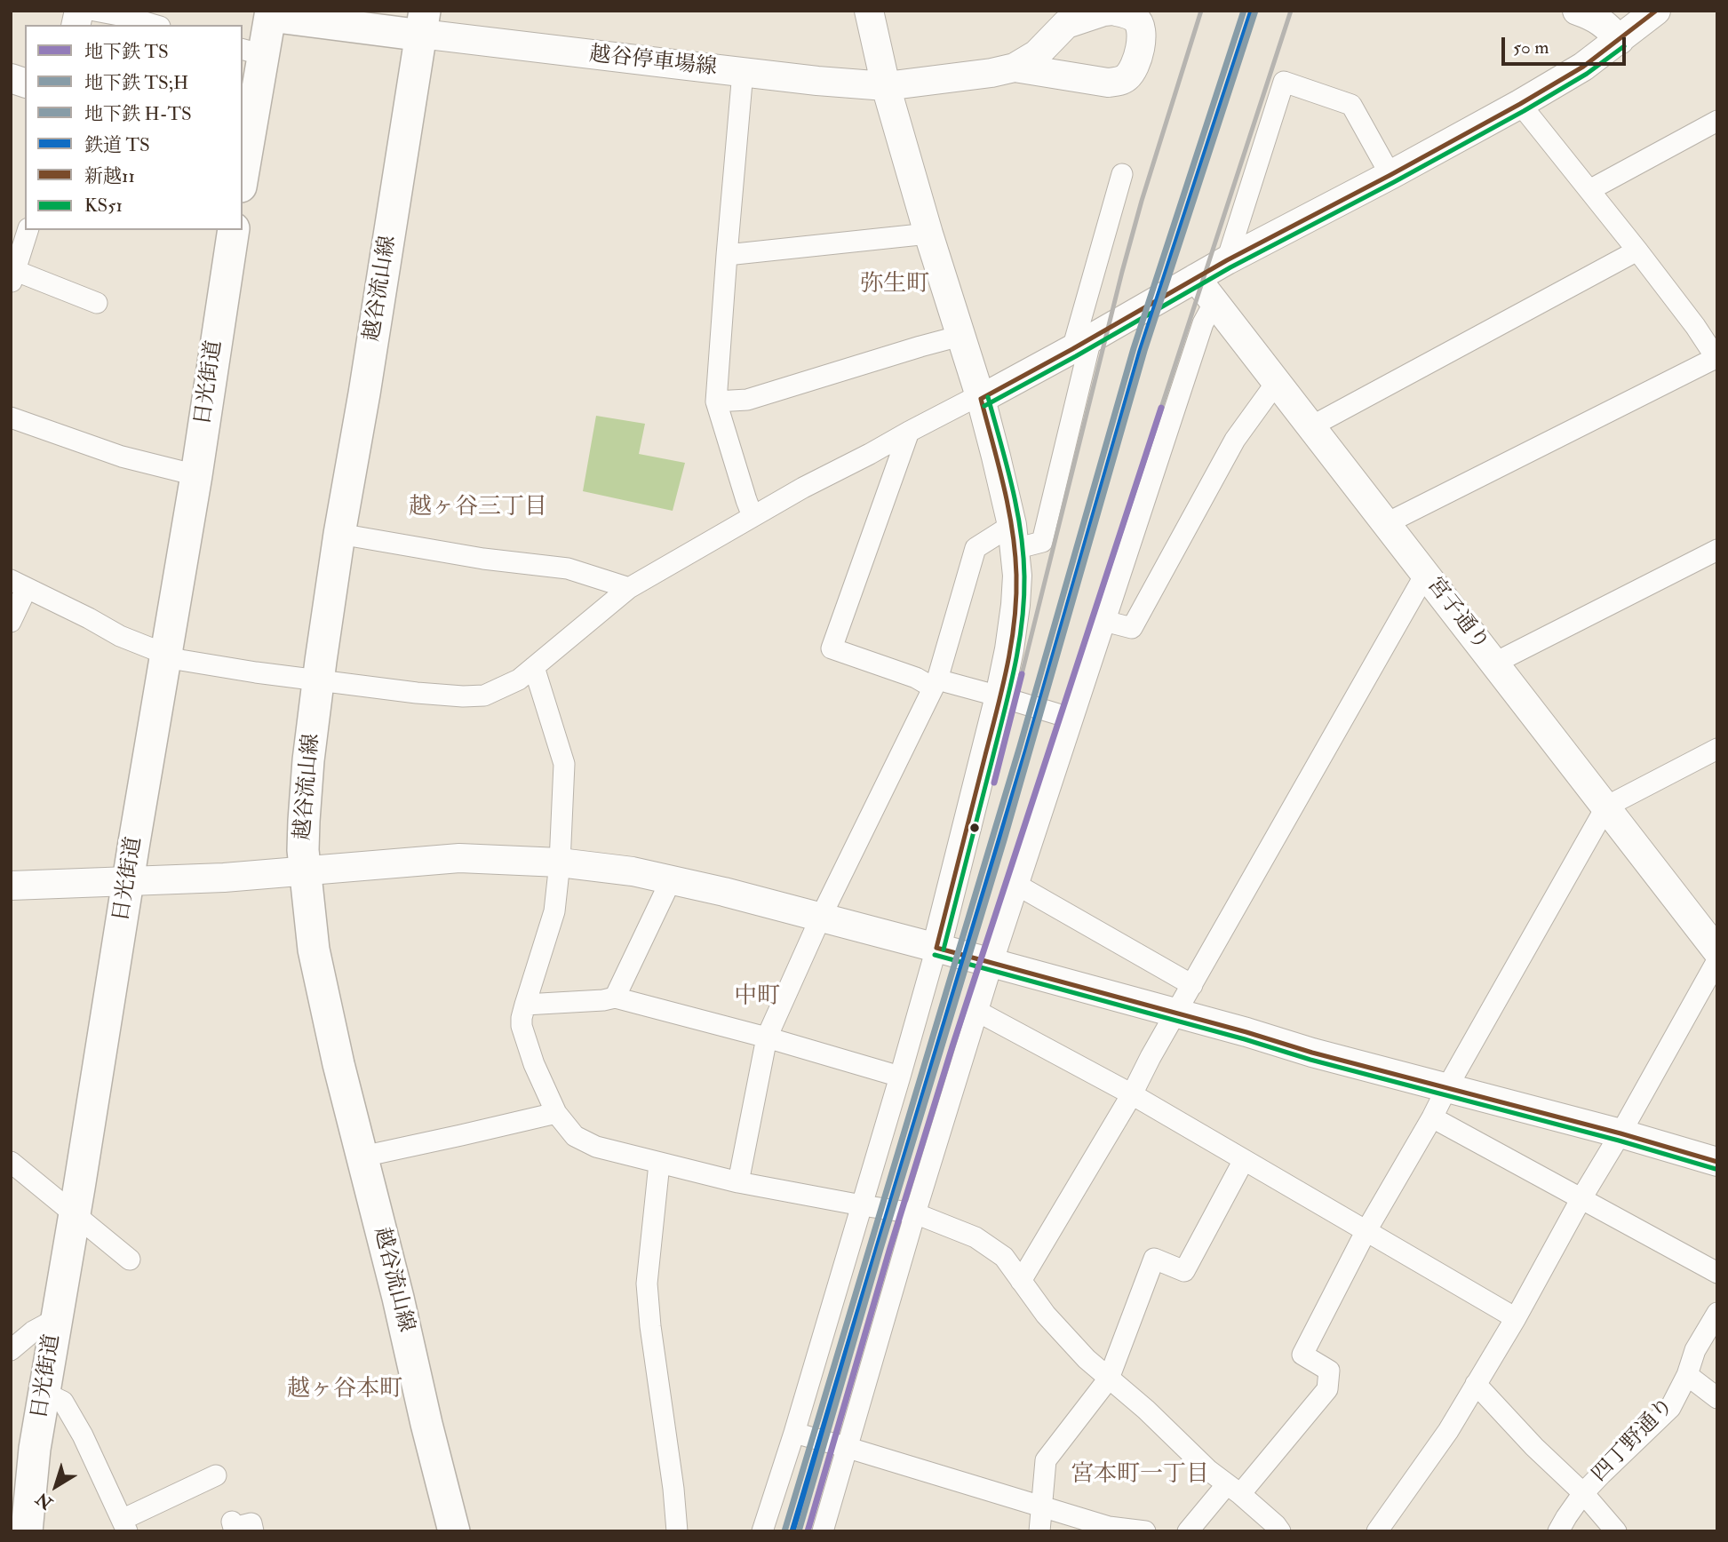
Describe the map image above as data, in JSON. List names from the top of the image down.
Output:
{
  "streets": {
    "main road": ["越谷流山線", "日光街道"],
    "street": ["越谷停車場線", "宮子通り", "四丁野通り"]
  },
  "crossings": [
    ["越谷停車場線", "越谷流山線"]
  ],
  "districts": [
    "弥生町",
    "越ヶ谷三丁目",
    "中町",
    "越ヶ谷本町",
    "宮本町一丁目"
  ],
  "lines": [
    "metro line TS;H",
    "metro line H-TS",
    "transit line 新越11",
    "rail line TS",
    "transit line KS51",
    "metro line TS"
  ],
  "legend": [
    "地下鉄 TS",
    "地下鉄 TS;H",
    "地下鉄 H-TS",
    "鉄道 TS",
    "新越11",
    "KS51"
  ],
  "scale_bar": "50 m",
  "north": "bottom left"
}
